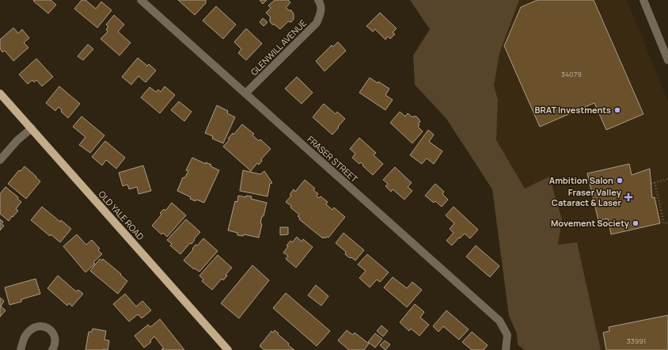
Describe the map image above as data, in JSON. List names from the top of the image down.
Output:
{
  "streets": {
    "main road": ["OLD YALE ROAD"],
    "street": ["GLENWILL AVENUE", "FRASER STREET"]
  },
  "crossings": [
    ["GLENWILL AVENUE", "FRASER STREET"]
  ],
  "places": {
    "other": ["BRAT Investments", "Ambition Salon", "Movement Society"],
    "health": ["Fraser Valley Cataract & Laser"]
  },
  "house_numbers": ["34079", "33991"]
}
